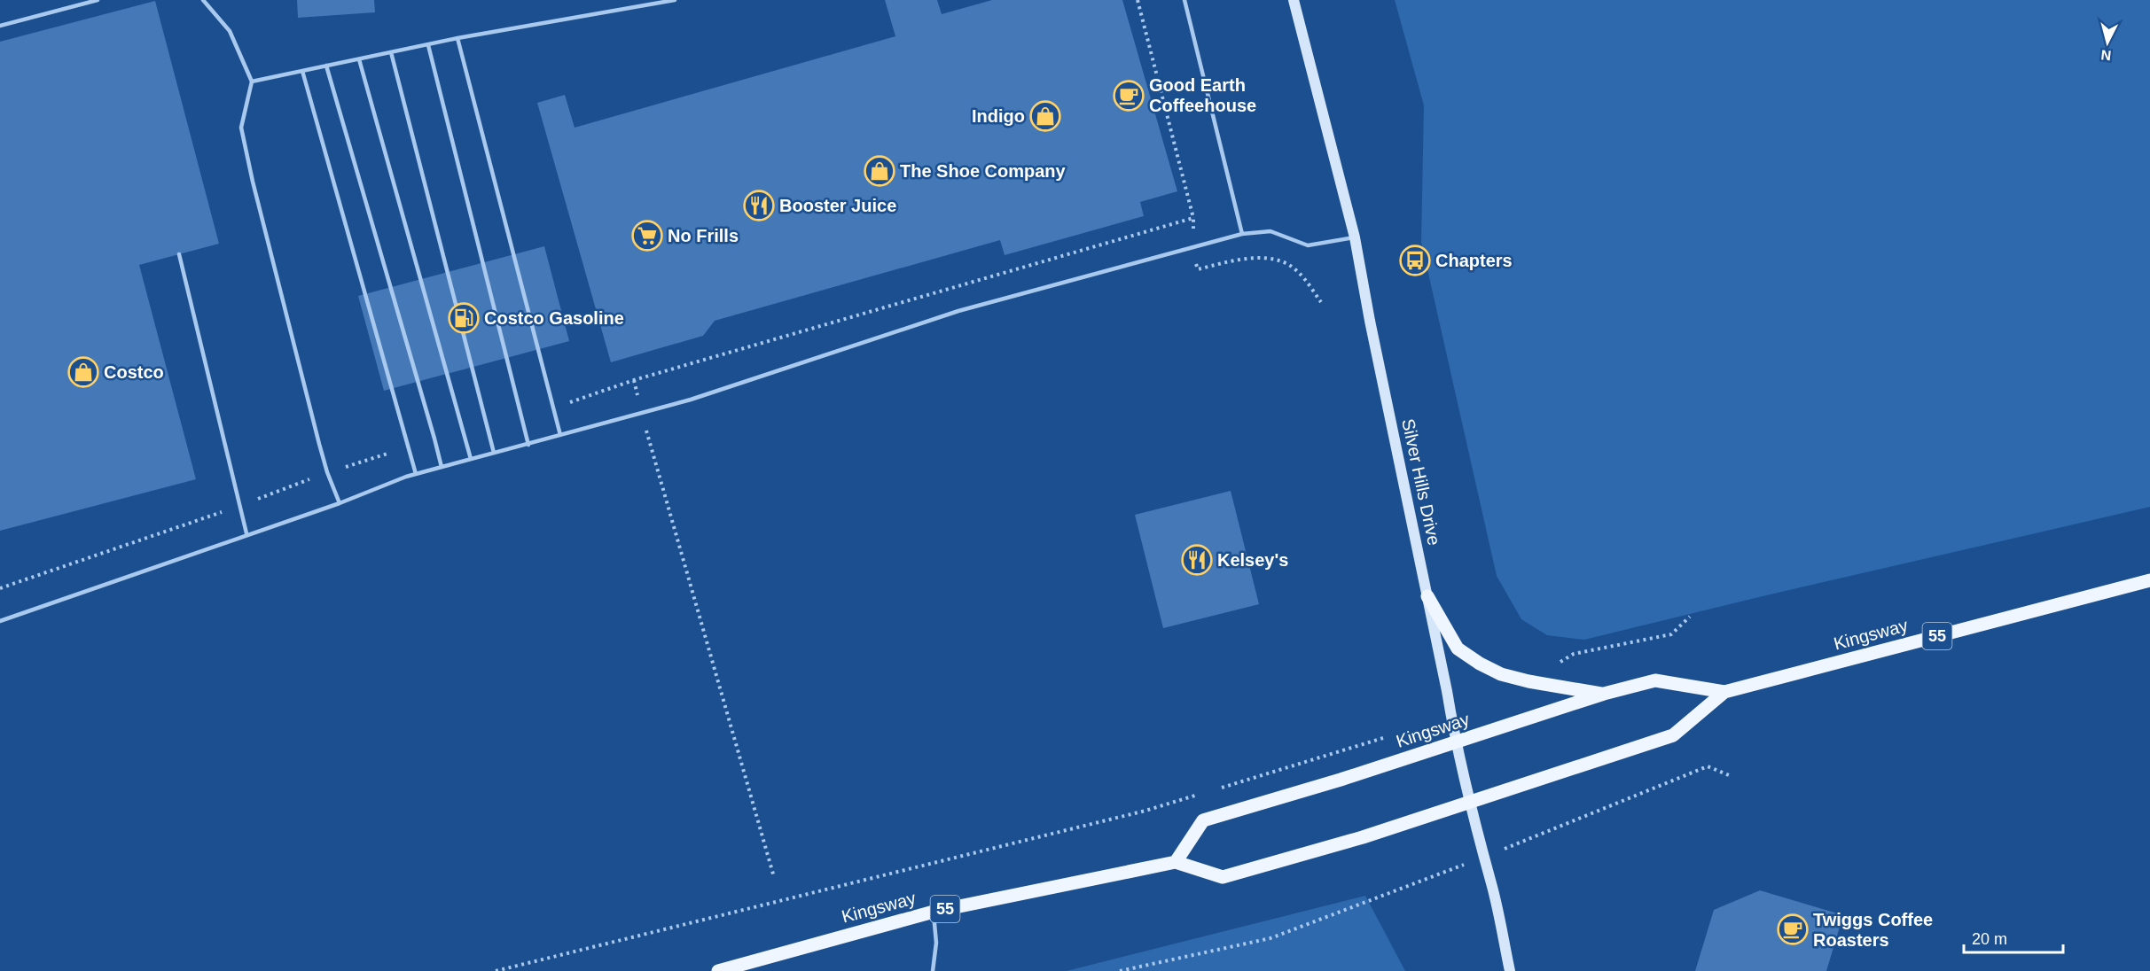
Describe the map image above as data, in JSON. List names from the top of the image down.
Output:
{
  "streets": {
    "main road": ["Kingsway", "55"],
    "street": ["Silver Hills Drive"]
  },
  "crossings": [
    ["Silver Hills Drive", "Kingsway"]
  ],
  "places": {
    "cafe": ["Good Earth Coffeehouse", "Twiggs Coffee Roasters"],
    "shop": ["Indigo", "The Shoe Company", "Costco"],
    "restaurant": ["Booster Juice", "Kelsey's"],
    "supermarket": ["No Frills"],
    "bus stop": ["Chapters"],
    "fuel station": ["Costco Gasoline"]
  },
  "scale_bar": "20 m",
  "north": "bottom"
}
